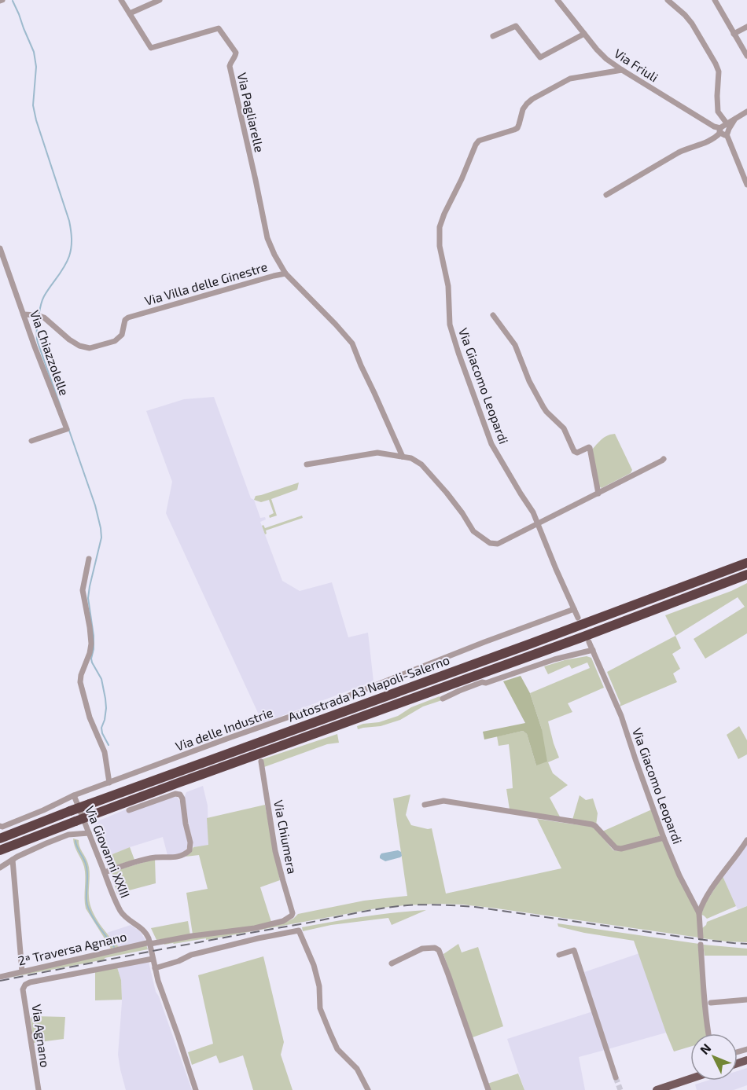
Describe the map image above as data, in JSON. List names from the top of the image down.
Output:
{
  "streets": {
    "highway": ["Autostrada A3 Napoli-Salerno"],
    "street": [
      "Via Friuli",
      "Via Pagliarelle",
      "Via Villa delle Ginestre",
      "Via Chiazzolelle",
      "Via Giacomo Leopardi",
      "Via delle Industrie",
      "Via Chiumera",
      "Via Giovanni XXIII",
      "2ª Traversa Agnano",
      "Via Agnano"
    ]
  },
  "crossings": [
    ["Via Friuli", "Via Giacomo Leopardi"],
    ["Via Pagliarelle", "Via Villa delle Ginestre"],
    ["Via Villa delle Ginestre", "Via Chiazzolelle"],
    ["Via Giacomo Leopardi", "Via delle Industrie"],
    ["Via delle Industrie", "Via Giovanni XXIII"],
    ["Via Chiumera", "2ª Traversa Agnano"],
    ["Via Giovanni XXIII", "2ª Traversa Agnano"],
    ["Via Giovanni XXIII", "Via Agnano"]
  ],
  "north": "top left"
}
